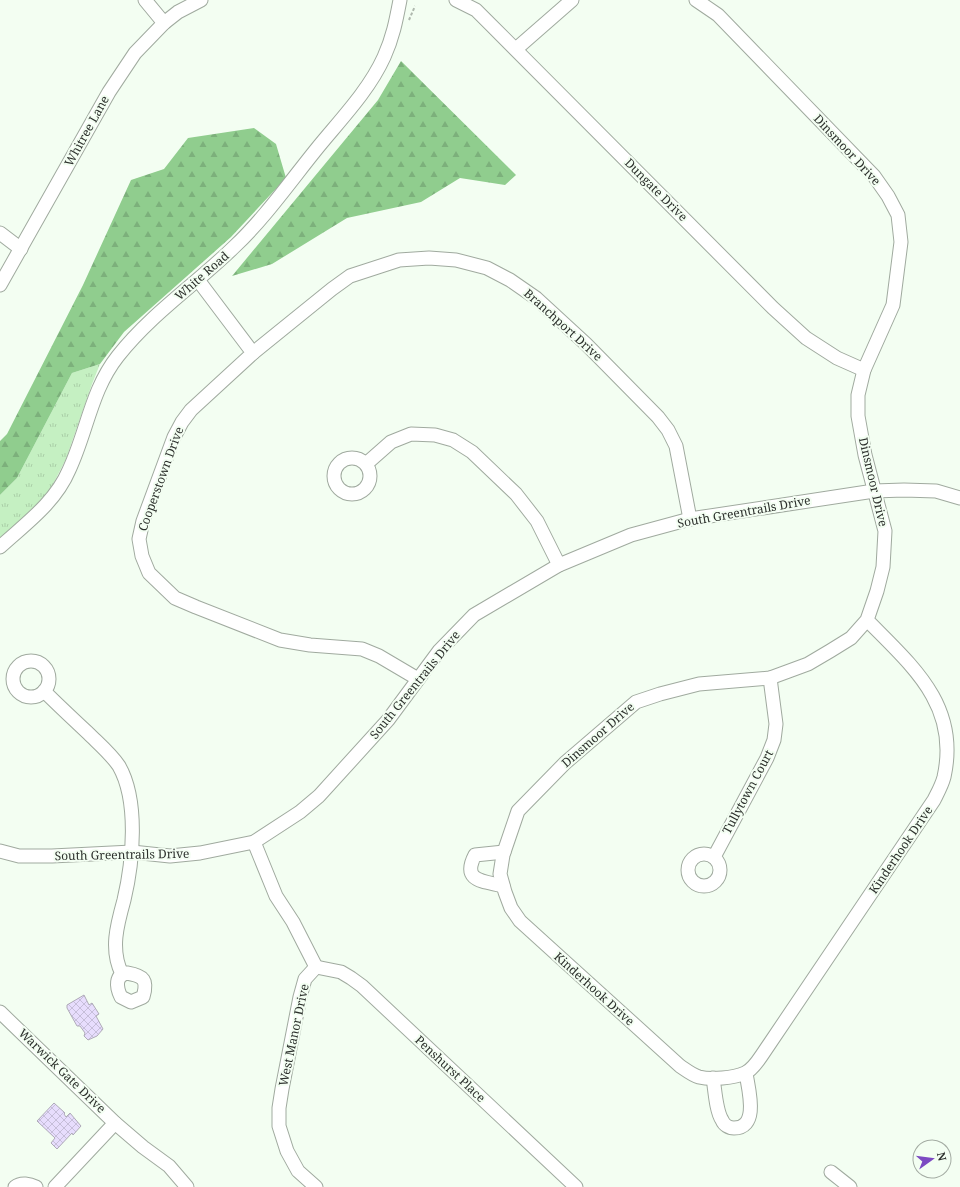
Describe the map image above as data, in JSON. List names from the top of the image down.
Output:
{
  "streets": {
    "street": [
      "Whitree Lane",
      "Dinsmoor Drive",
      "Dungate Drive",
      "White Road",
      "Branchport Drive",
      "Cooperstown Drive",
      "South Greentrails Drive",
      "Tullytown Court",
      "Kinderhook Drive",
      "West Manor Drive",
      "Penshurst Place",
      "Warwick Gate Drive"
    ]
  },
  "crossings": [
    ["Dinsmoor Drive", "Dungate Drive"],
    ["Dinsmoor Drive", "South Greentrails Drive"],
    ["Dinsmoor Drive", "Tullytown Court"],
    ["Dinsmoor Drive", "Kinderhook Drive"],
    ["Branchport Drive", "Cooperstown Drive"],
    ["Branchport Drive", "South Greentrails Drive"],
    ["Cooperstown Drive", "South Greentrails Drive"],
    ["West Manor Drive", "Penshurst Place"]
  ],
  "north": "right"
}
